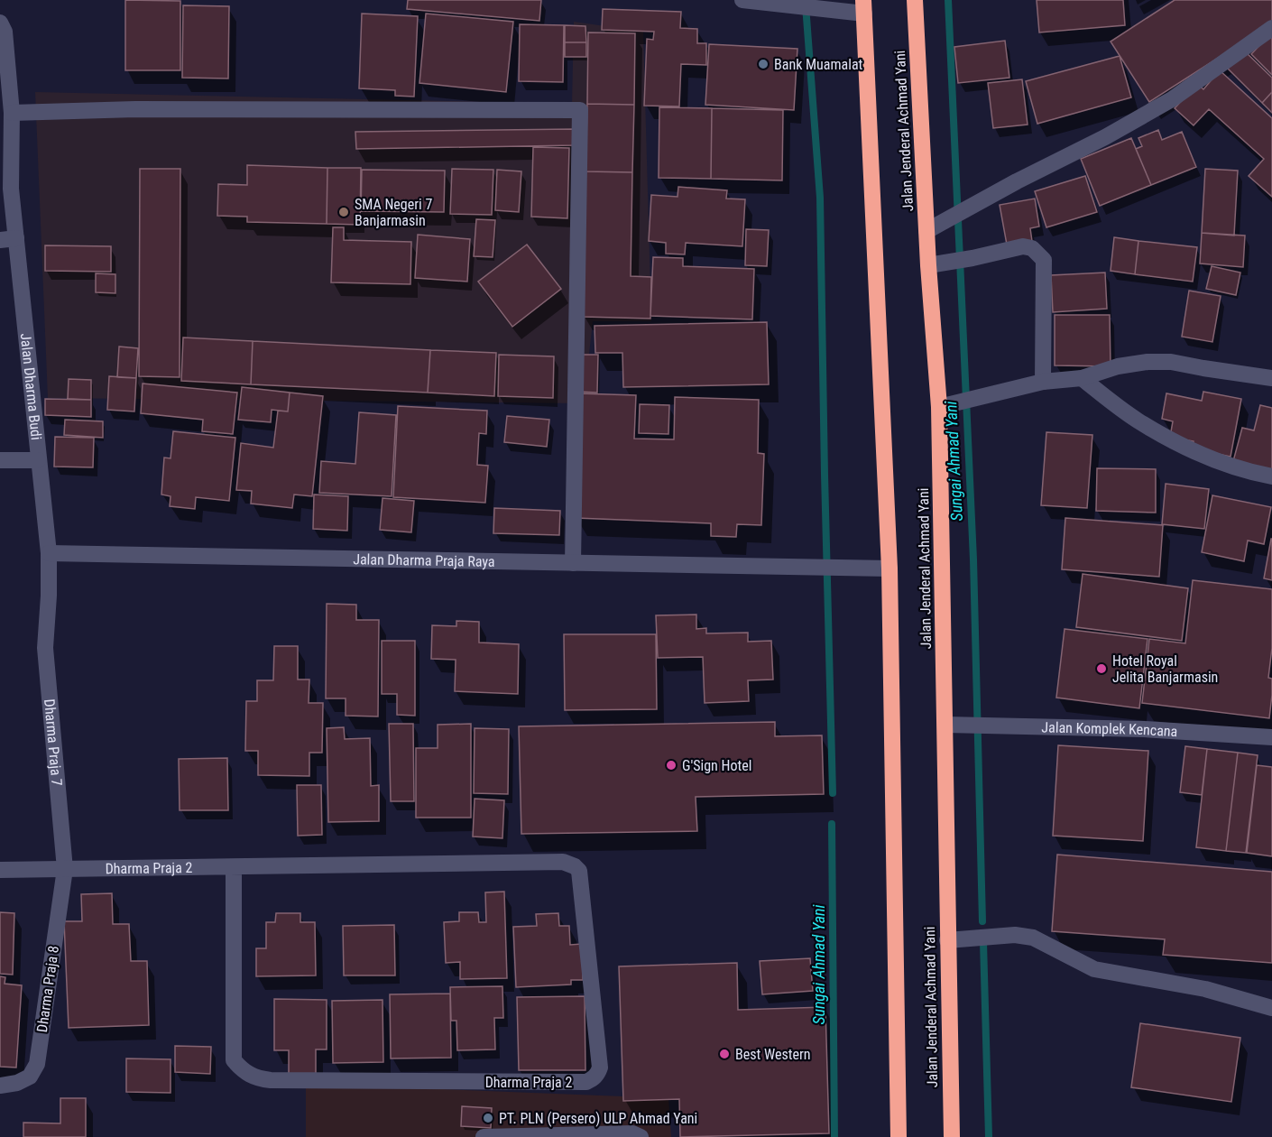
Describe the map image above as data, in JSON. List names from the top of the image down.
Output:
{
  "streets": {
    "highway": ["Jalan Jenderal Achmad Yani"],
    "street": [
      "Jalan Dharma Budi",
      "Jalan Dharma Praja Raya",
      "Jalan Komplek Kencana",
      "Dharma Praja 7",
      "Dharma Praja 2",
      "Dharma Praja 8"
    ]
  },
  "crossings": [
    ["Jalan Jenderal Achmad Yani", "Jalan Komplek Kencana"],
    ["Jalan Dharma Budi", "Jalan Dharma Praja Raya"],
    ["Jalan Dharma Budi", "Dharma Praja 7"],
    ["Jalan Dharma Praja Raya", "Dharma Praja 7"],
    ["Dharma Praja 7", "Dharma Praja 2"],
    ["Dharma Praja 7", "Dharma Praja 8"],
    ["Dharma Praja 2", "Dharma Praja 8"]
  ],
  "water": ["Sungai Ahmad Yani"],
  "places": [
    "Bank Muamalat",
    "SMA Negeri 7 Banjarmasin",
    "Hotel Royal Jelita Banjarmasin",
    "G'Sign Hotel",
    "Best Western",
    "PT. PLN (Persero) ULP Ahmad Yani"
  ]
}
